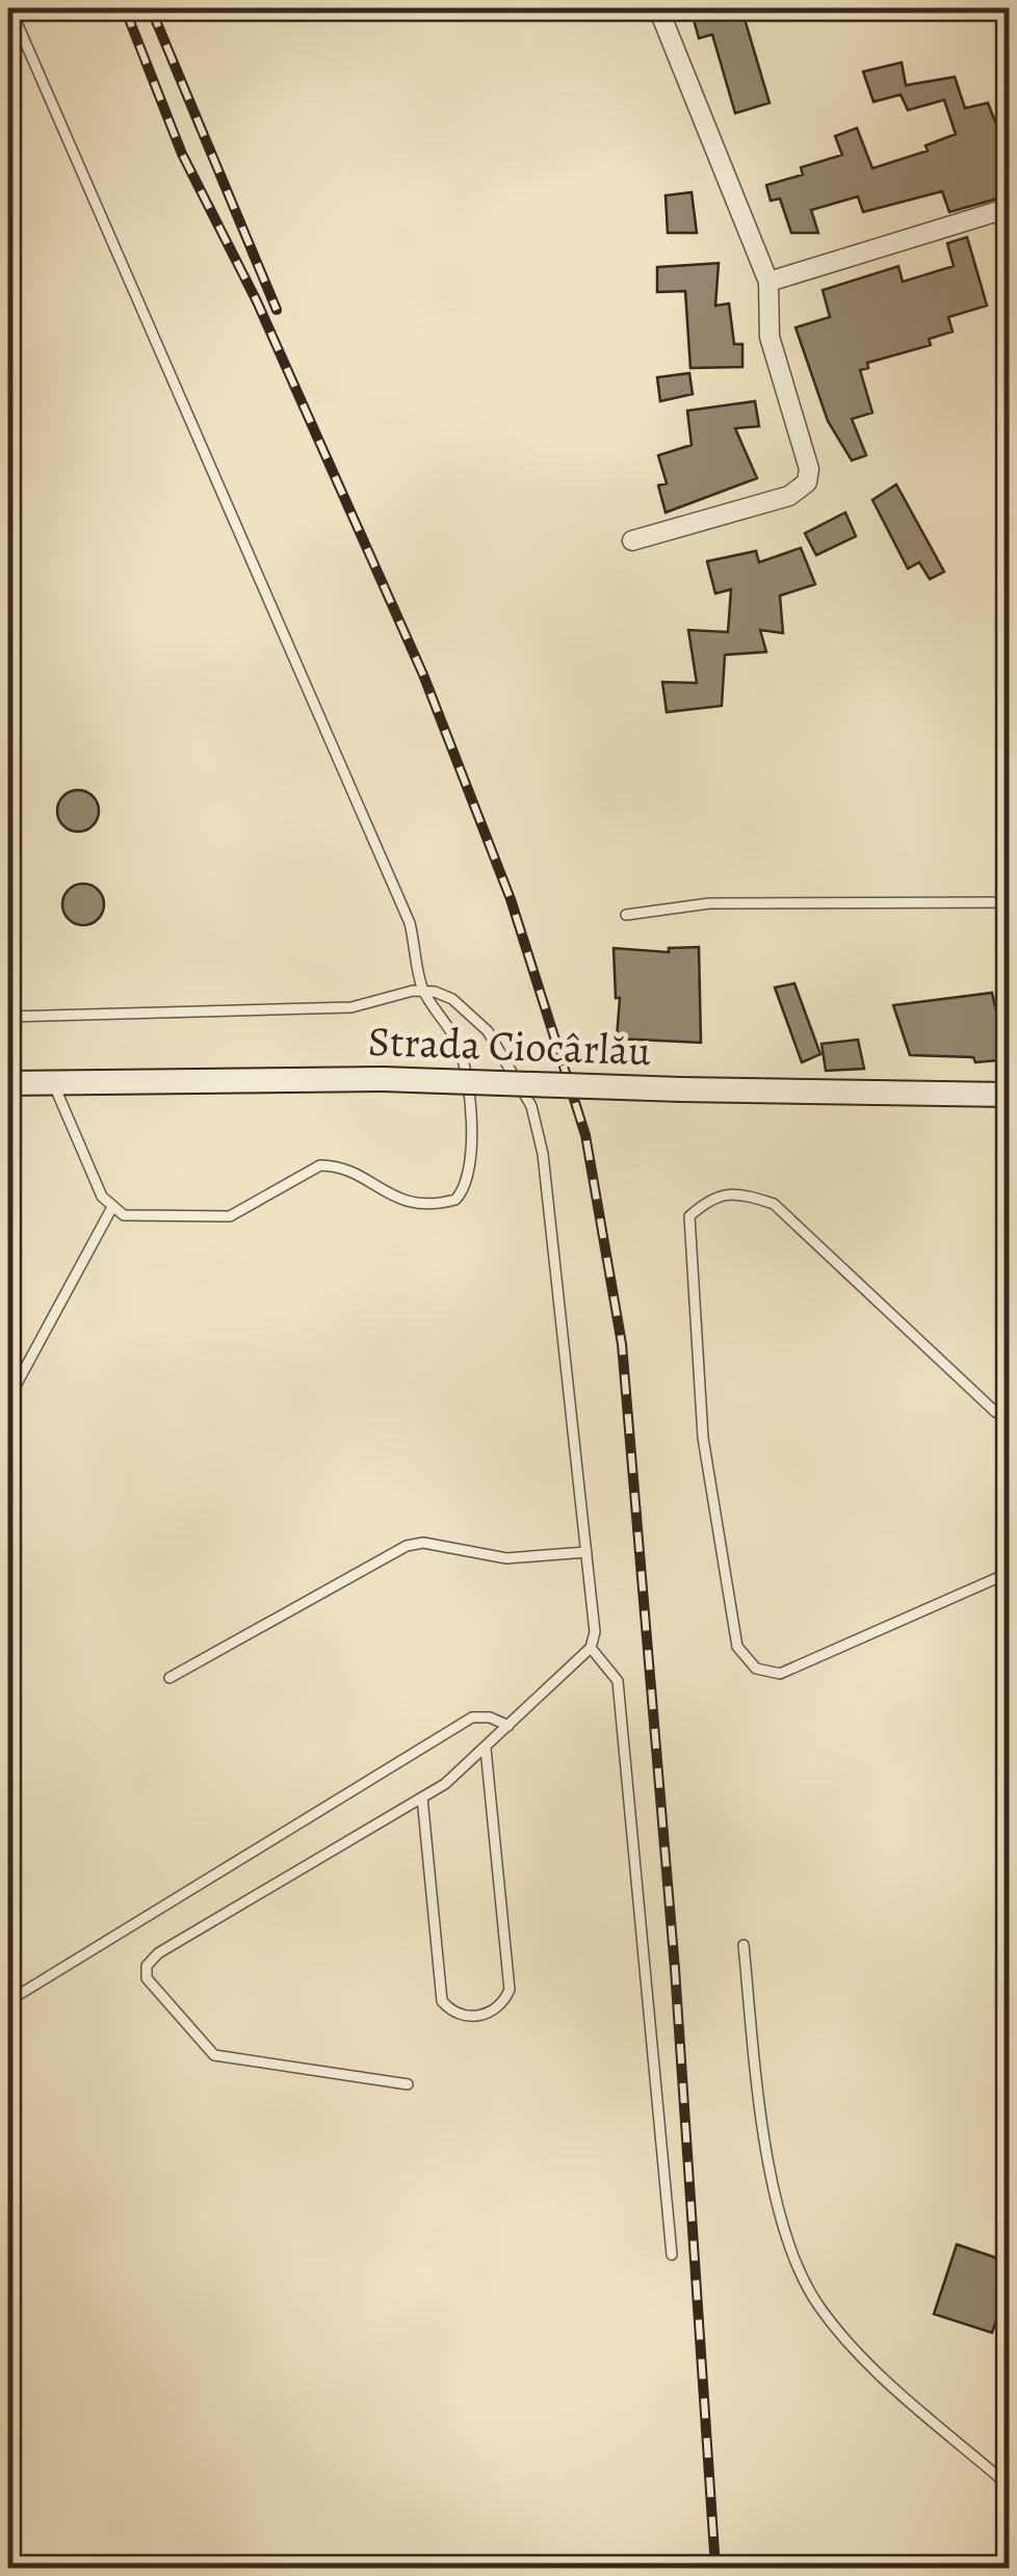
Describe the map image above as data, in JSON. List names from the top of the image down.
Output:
{
  "streets": {
    "main road": ["Strada Ciocârlău"]
  }
}
